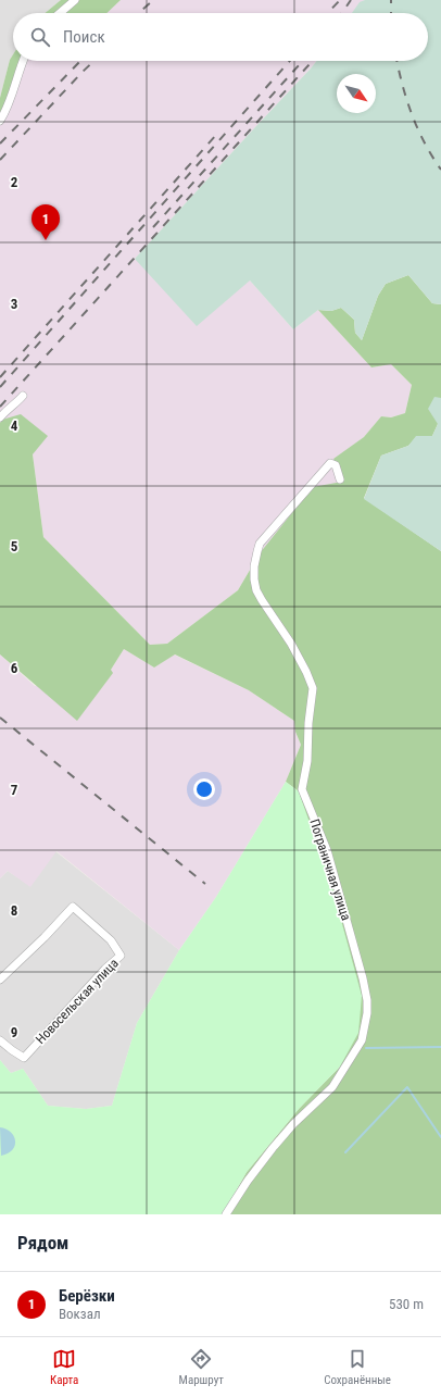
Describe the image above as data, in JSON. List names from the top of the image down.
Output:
{
  "streets": {
    "street": ["Пограничная улица", "Новосельская улица"]
  },
  "north": "bottom right",
  "page": {
    "search": "Поиск",
    "pins": "1",
    "heading": "Рядом",
    "list": [
      {
        "mark": "1",
        "name": "Берёзки",
        "note": "Вокзал",
        "value": "530 m"
      }
    ],
    "nav": ["Карта", "Маршрут", "Сохранённые"]
  },
  "grid": {
    "rows": [
      "2",
      "3",
      "4",
      "5",
      "6",
      "7",
      "8",
      "9"
    ]
  }
}
